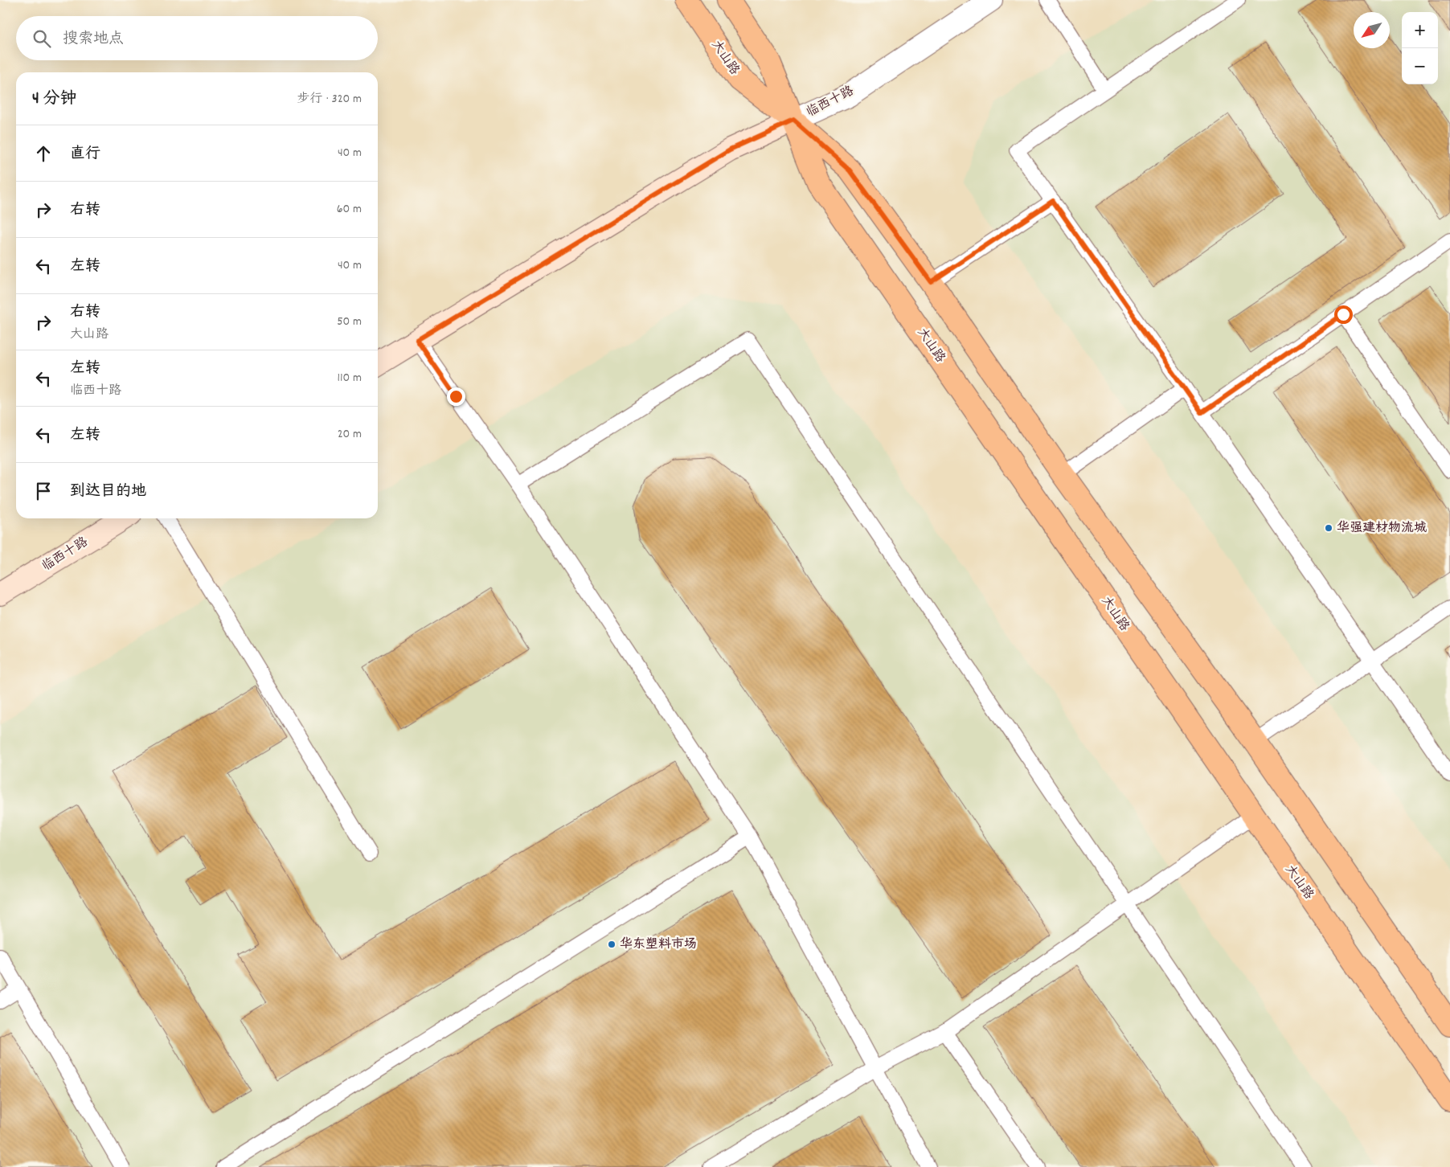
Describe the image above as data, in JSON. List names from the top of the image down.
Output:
{
  "streets": {
    "main road": ["大山路", "临西十路"]
  },
  "crossings": [
    ["大山路", "临西十路"]
  ],
  "places": ["华强建材物流城", "华东塑料市场"],
  "north": "bottom left",
  "page": {
    "map_buttons": ["+", "−"],
    "search": "搜索地点",
    "heading": ["4 分钟", "步行 · 320 m"],
    "list": [
      ["直行", "40 m"],
      ["右转", "60 m"],
      ["左转", "40 m"],
      ["右转", "大山路", "50 m"],
      ["左转", "临西十路", "110 m"],
      ["左转", "20 m"],
      "到达目的地"
    ]
  }
}
